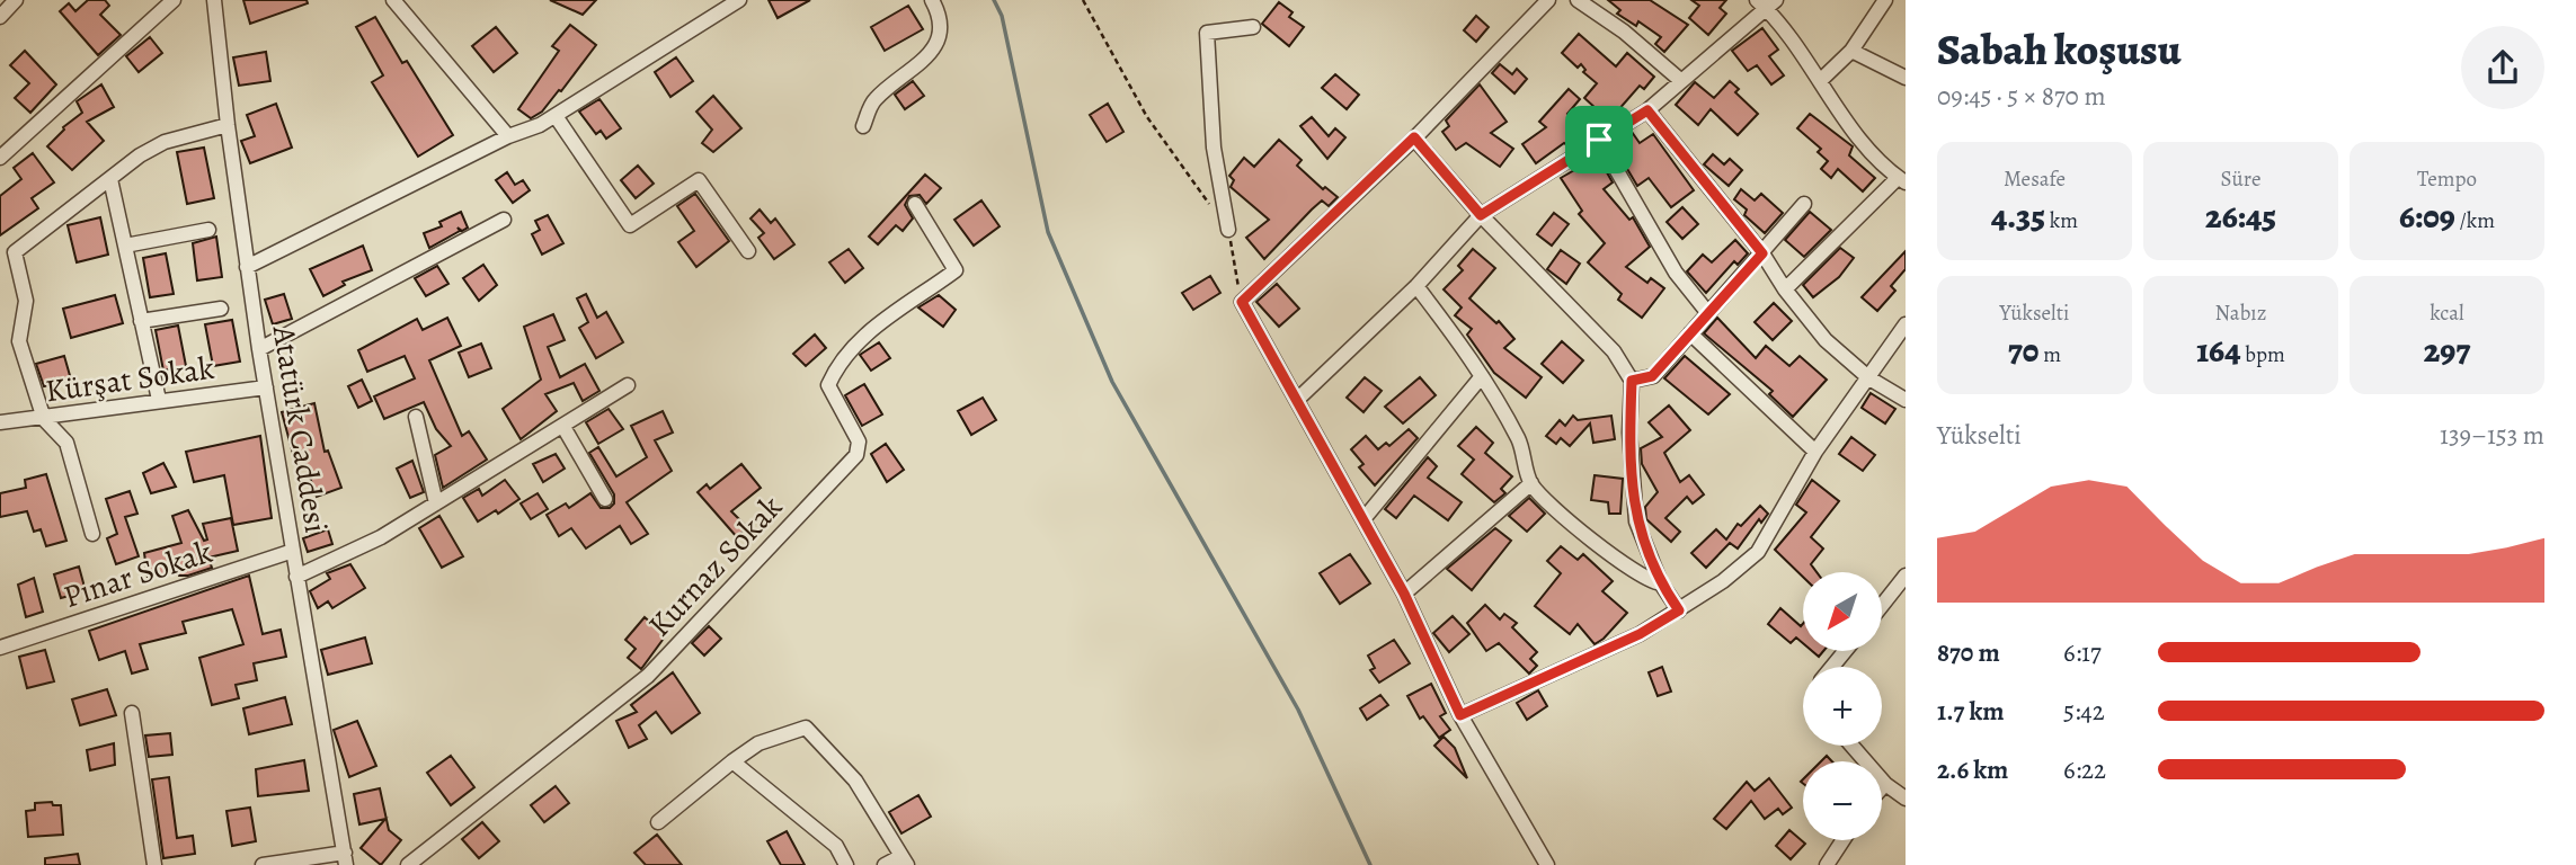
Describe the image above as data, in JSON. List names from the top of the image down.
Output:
{
  "streets": {
    "street": [
      "Kürşat Sokak",
      "Atatürk Caddesi",
      "Kurnaz Sokak",
      "Pınar Sokak"
    ]
  },
  "crossings": [
    ["Kürşat Sokak", "Atatürk Caddesi"],
    ["Atatürk Caddesi", "Pınar Sokak"]
  ],
  "north": "bottom left",
  "page": {
    "heading": ["Sabah koşusu", "09:45 · 5 × 870 m"],
    "stats": [
      ["Mesafe", "4.35 km"],
      ["Süre", "26:45"],
      ["Tempo", "6:09 /km"],
      ["Yükselti", "70 m"],
      ["Nabız", "164 bpm"],
      ["kcal", "297"]
    ],
    "chart": ["Yükselti", "139–153 m"],
    "map_buttons": ["+", "−"],
    "list": [
      {
        "name": "870 m",
        "note": "6:17"
      },
      {
        "name": "1.7 km",
        "note": "5:42"
      },
      {
        "name": "2.6 km",
        "note": "6:22"
      }
    ]
  }
}
